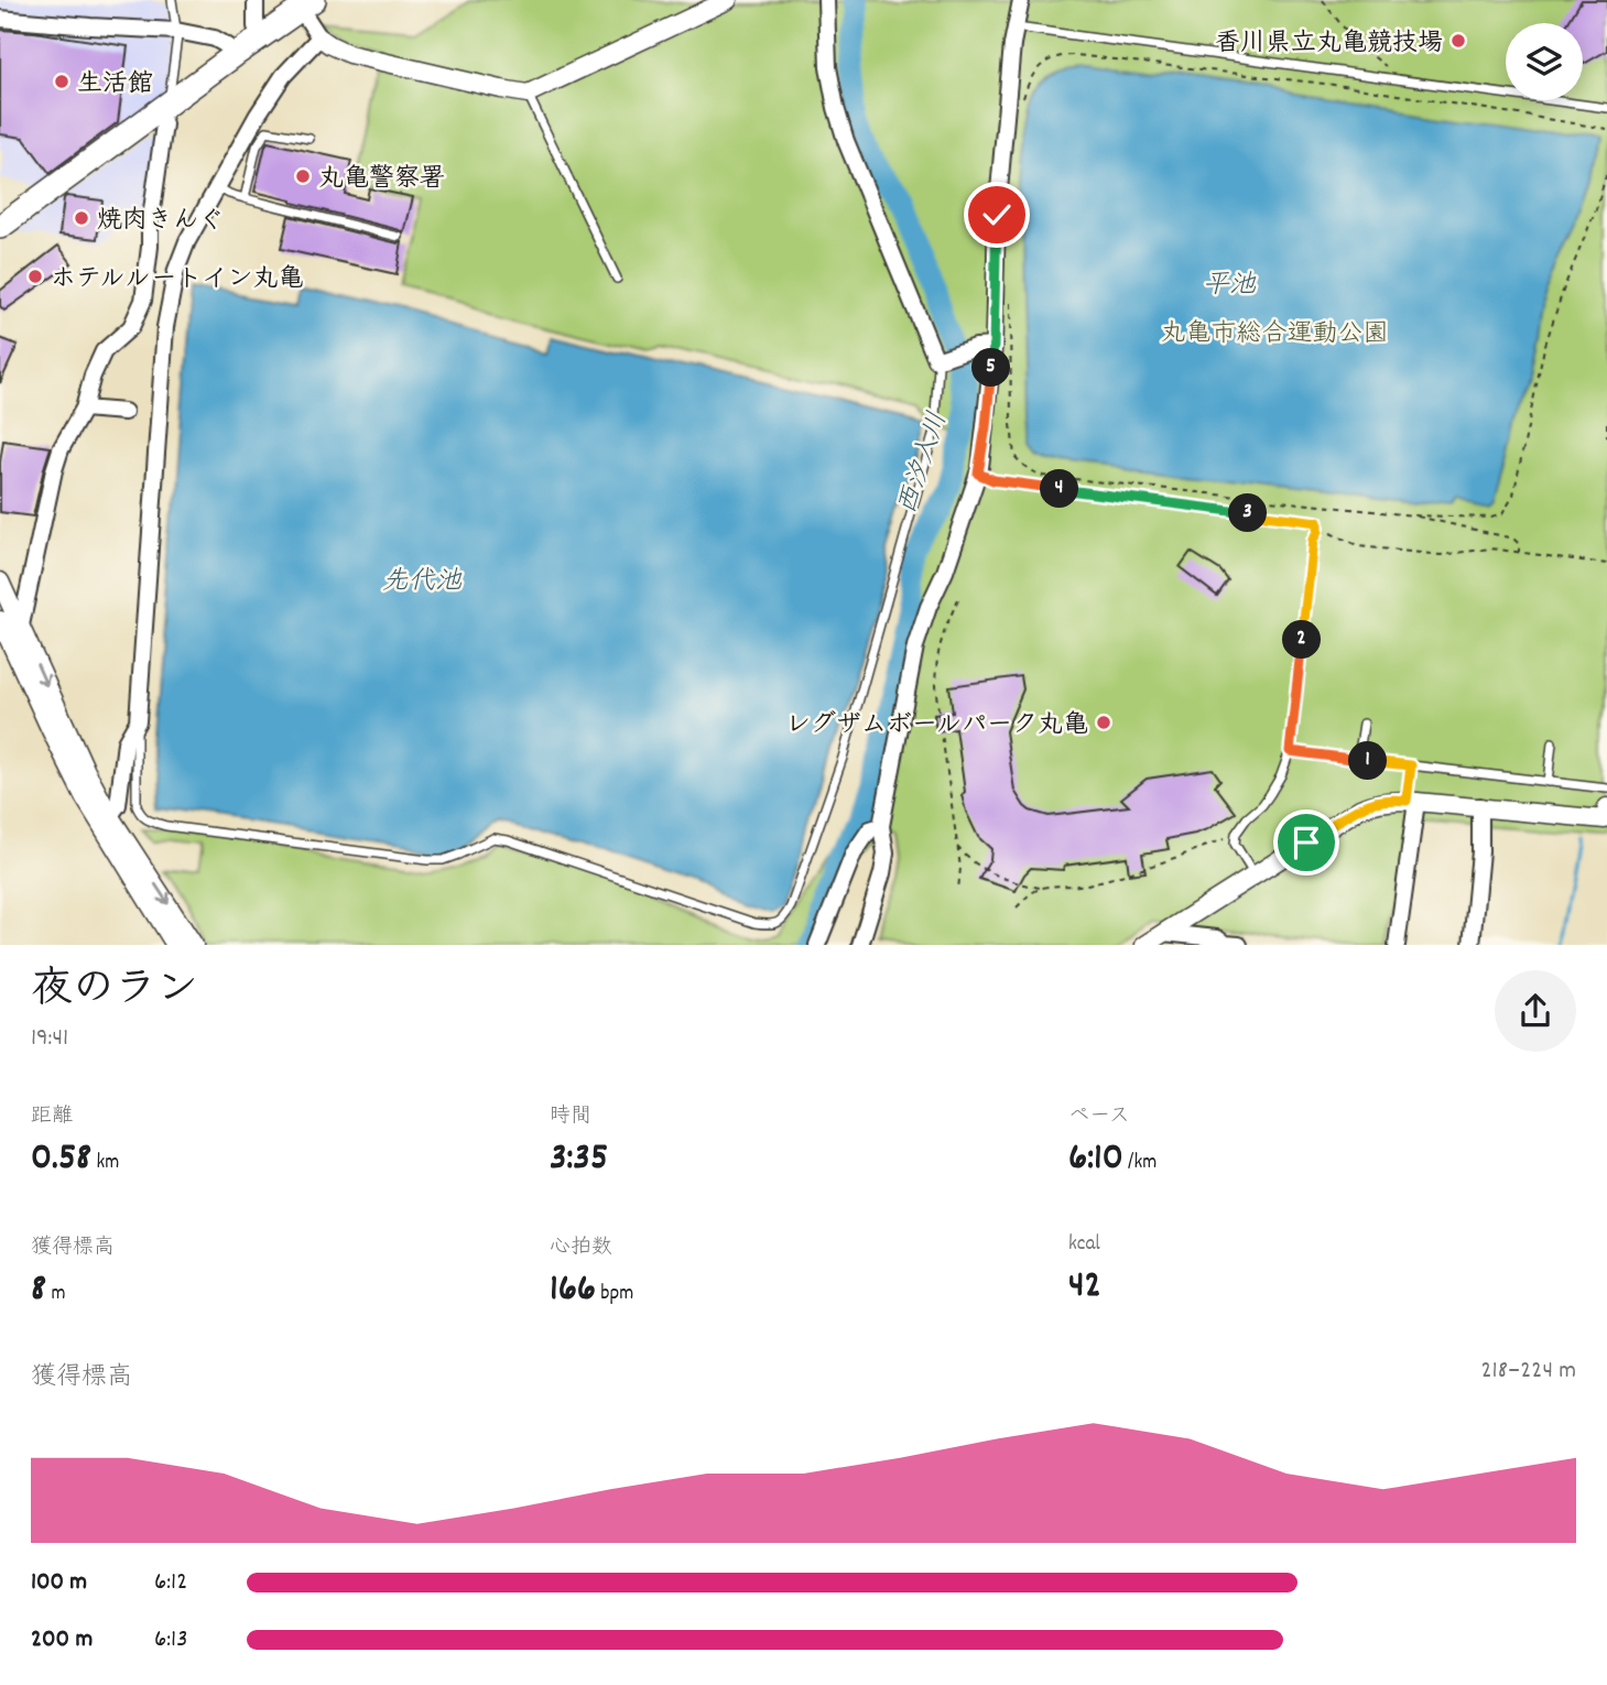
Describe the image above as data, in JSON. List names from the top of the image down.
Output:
{
  "water": ["平池", "西汐入川", "先代池"],
  "parks": ["丸亀市総合運動公園"],
  "places": [
    "香川県立丸亀競技場",
    "生活館",
    "丸亀警察署",
    "焼肉きんぐ",
    "ホテルルートイン丸亀",
    "レグザムボールパーク丸亀"
  ],
  "page": {
    "pins": [
      "5",
      "4",
      "3",
      "2",
      "1"
    ],
    "heading": ["夜のラン", "19:41"],
    "stats": [
      ["距離", "0.58 km"],
      ["時間", "3:35"],
      ["ペース", "6:10 /km"],
      ["獲得標高", "8 m"],
      ["心拍数", "166 bpm"],
      ["kcal", "42"]
    ],
    "chart": ["獲得標高", "218–224 m"],
    "list": [
      {
        "name": "100 m",
        "note": "6:12"
      },
      {
        "name": "200 m",
        "note": "6:13"
      }
    ]
  }
}
